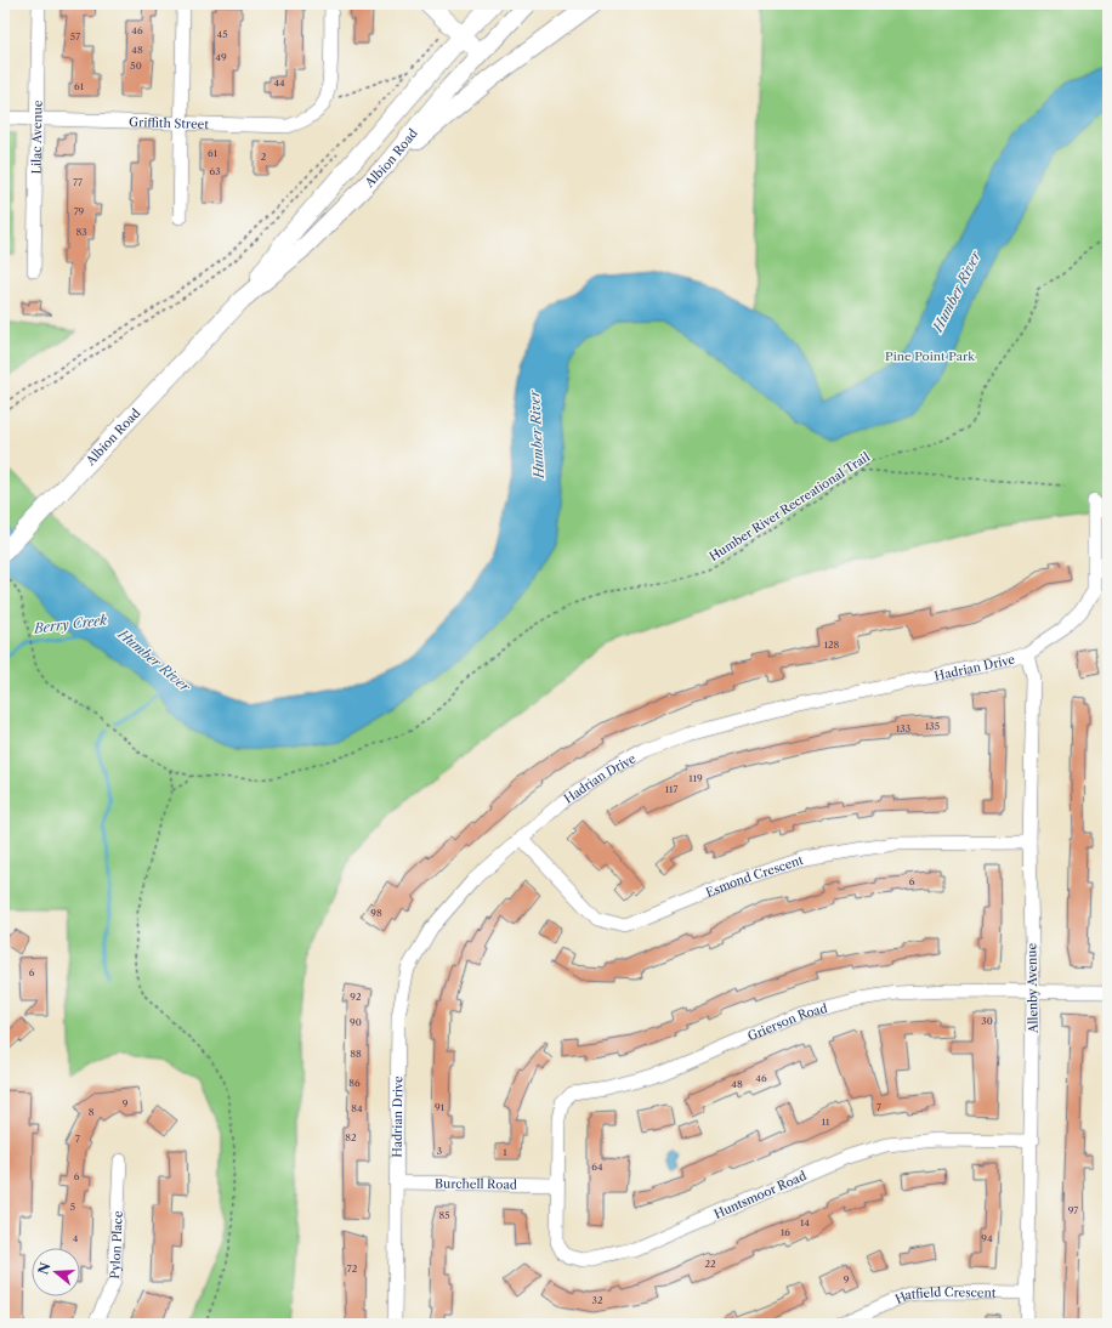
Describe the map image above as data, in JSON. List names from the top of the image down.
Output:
{
  "streets": {
    "main road": ["Albion Road"],
    "street": [
      "Griffith Street",
      "Lilac Avenue",
      "Hadrian Drive",
      "Esmond Crescent",
      "Allenby Avenue",
      "Grierson Road",
      "Burchell Road",
      "Huntsmoor Road",
      "Pylon Place",
      "Hatfield Crescent"
    ],
    "path": ["Humber River Recreational Trail"]
  },
  "crossings": [
    ["Griffith Street", "Lilac Avenue"],
    ["Hadrian Drive", "Esmond Crescent"],
    ["Hadrian Drive", "Allenby Avenue"],
    ["Hadrian Drive", "Burchell Road"],
    ["Esmond Crescent", "Allenby Avenue"],
    ["Allenby Avenue", "Grierson Road"],
    ["Allenby Avenue", "Huntsmoor Road"],
    ["Allenby Avenue", "Hatfield Crescent"],
    ["Grierson Road", "Burchell Road"],
    ["Grierson Road", "Huntsmoor Road"],
    ["Burchell Road", "Huntsmoor Road"]
  ],
  "water": ["Humber River", "Berry Creek"],
  "parks": ["Pine Point Park"],
  "house_numbers": [
    "46",
    "45",
    "57",
    "48",
    "49",
    "50",
    "44",
    "61",
    "61",
    "2",
    "63",
    "77",
    "79",
    "83",
    "128",
    "135",
    "133",
    "119",
    "117",
    "6",
    "98",
    "6",
    "92",
    "30",
    "90",
    "88",
    "46",
    "86",
    "48",
    "9",
    "91",
    "7",
    "84",
    "8",
    "11",
    "82",
    "7",
    "3",
    "1",
    "64",
    "6",
    "5",
    "97",
    "85",
    "14",
    "16",
    "4",
    "94",
    "22",
    "72",
    "9",
    "32"
  ],
  "north": "left"
}
